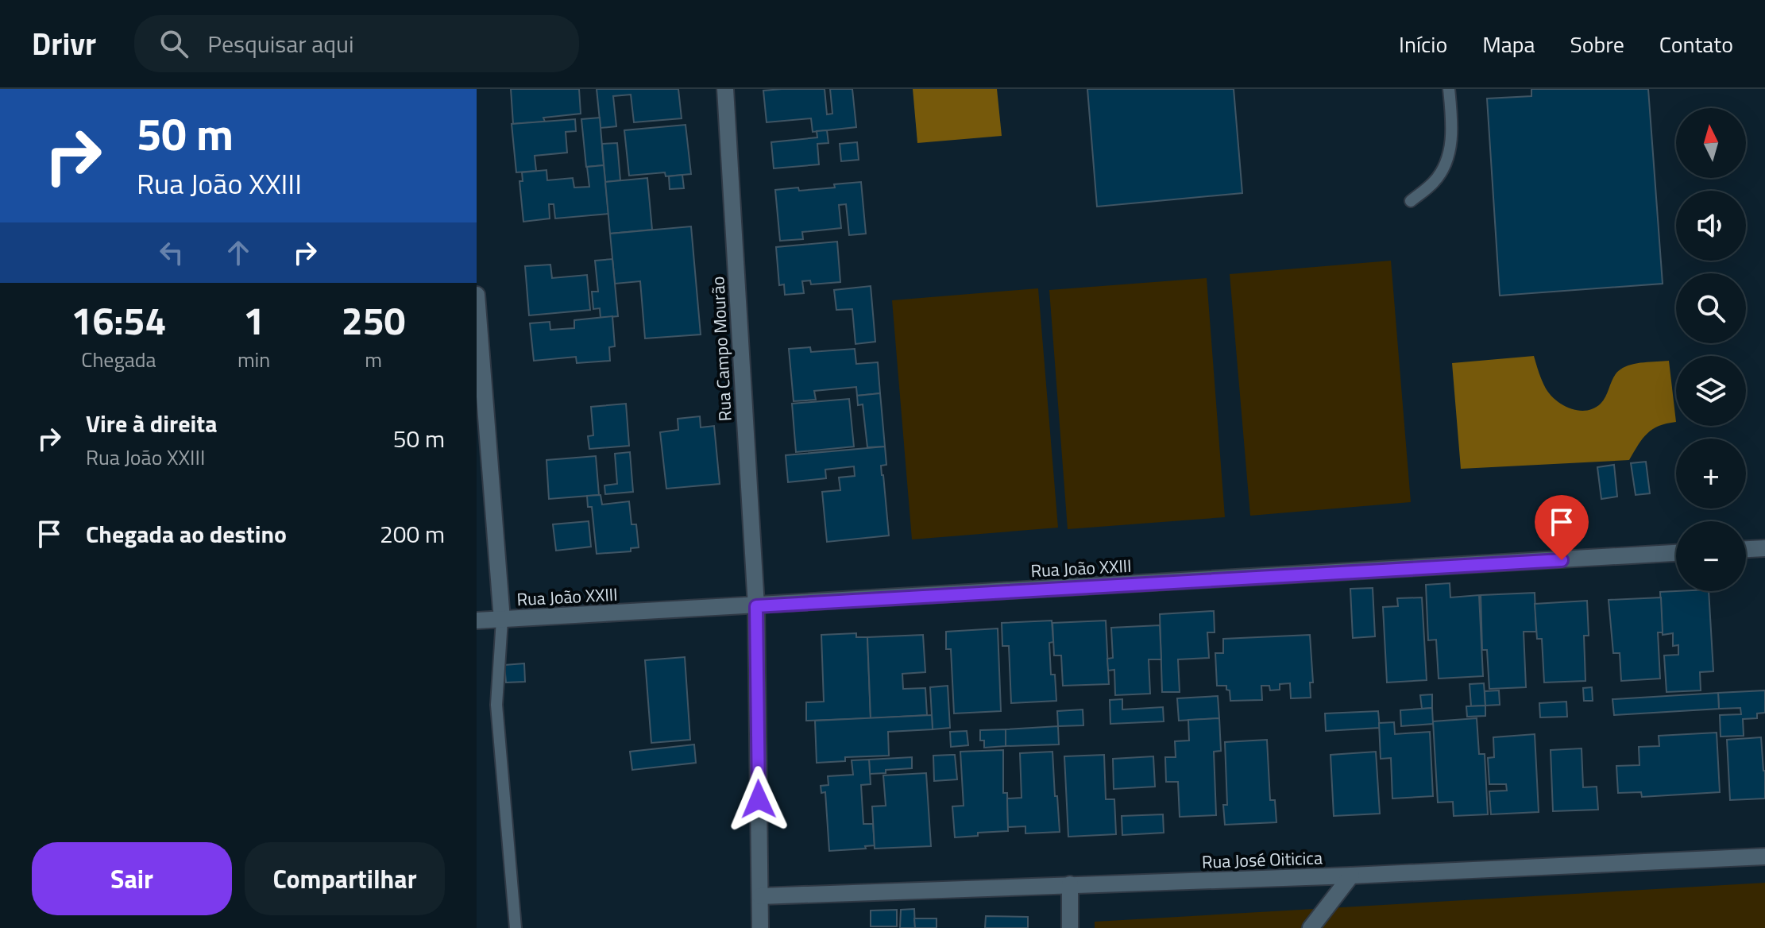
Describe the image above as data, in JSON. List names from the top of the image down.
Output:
{
  "streets": {
    "street": ["Rua Campo Mourão", "Rua João XXIII", "Rua José Oiticica"]
  },
  "crossings": [
    ["Rua Campo Mourão", "Rua João XXIII"],
    ["Rua Campo Mourão", "Rua José Oiticica"]
  ],
  "north": "top",
  "page": {
    "header": "Drivr",
    "search": "Pesquisar aqui",
    "nav": [
      "Início",
      "Mapa",
      "Sobre",
      "Contato"
    ],
    "turn": ["50 m", "Rua João XXIII"],
    "map_buttons": ["+", "−"],
    "eta": [
      "16:54",
      "Chegada",
      "1",
      "min",
      "250",
      "m"
    ],
    "list": [
      {
        "name": "Vire à direita",
        "note": "Rua João XXIII",
        "value": "50 m"
      },
      {
        "name": "Chegada ao destino",
        "value": "200 m"
      }
    ],
    "buttons": ["Sair", "Compartilhar"]
  }
}
